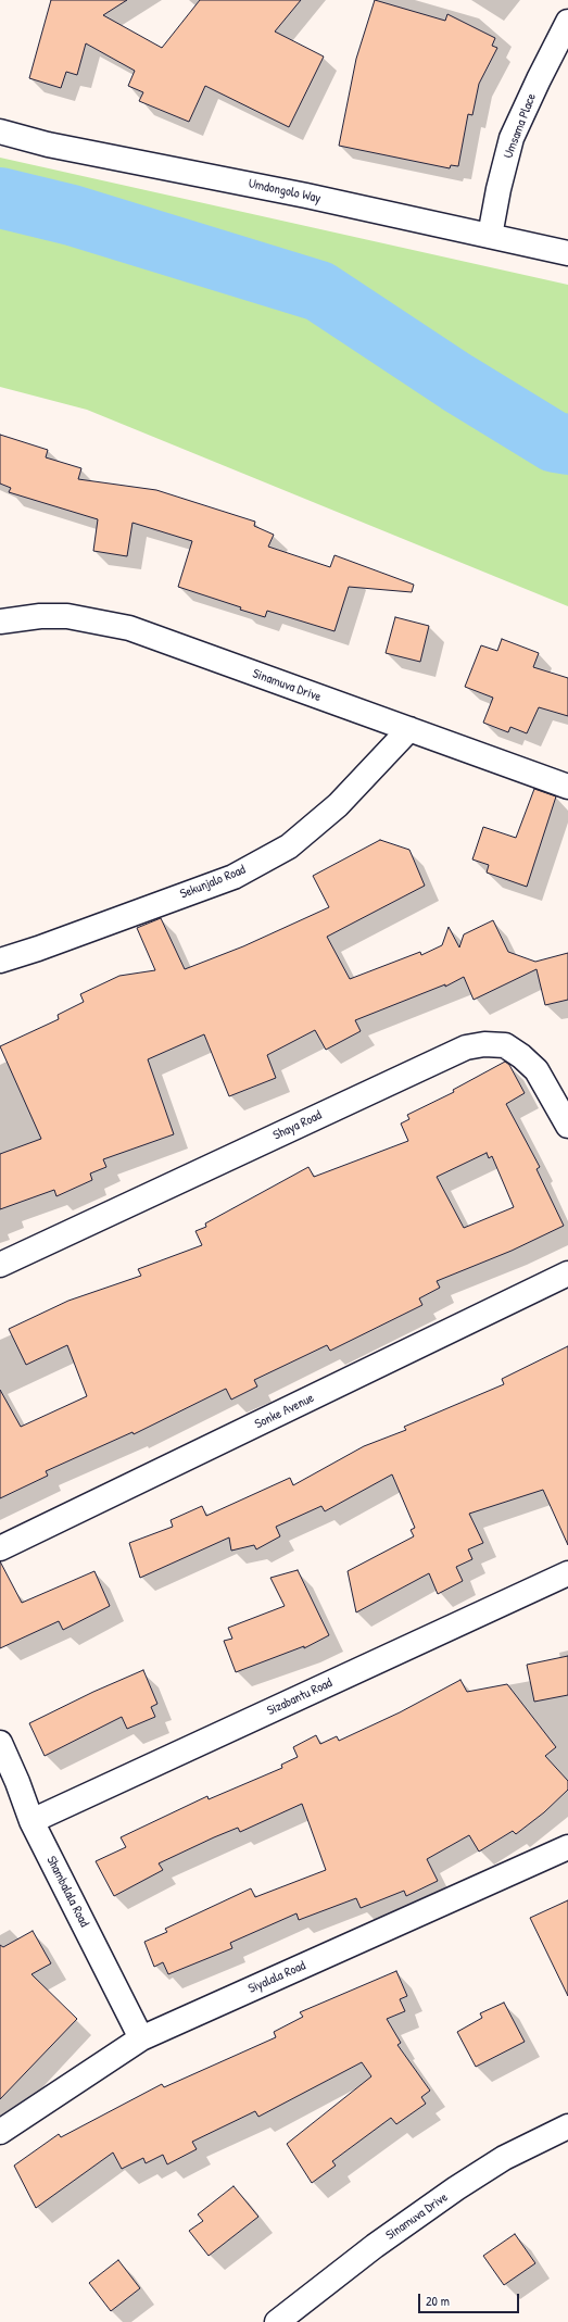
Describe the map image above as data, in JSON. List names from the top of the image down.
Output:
{
  "streets": {
    "street": [
      "Umsama Place",
      "Umdongolo Way",
      "Sinamuva Drive",
      "Sekunjalo Road",
      "Shaya Road",
      "Sonke Avenue",
      "Sizabantu Road",
      "Shambalala Road",
      "Siyalala Road"
    ]
  },
  "crossings": [
    ["Umsama Place", "Umdongolo Way"],
    ["Sinamuva Drive", "Sekunjalo Road"],
    ["Sizabantu Road", "Shambalala Road"],
    ["Shambalala Road", "Siyalala Road"]
  ],
  "scale_bar": "20 m"
}
